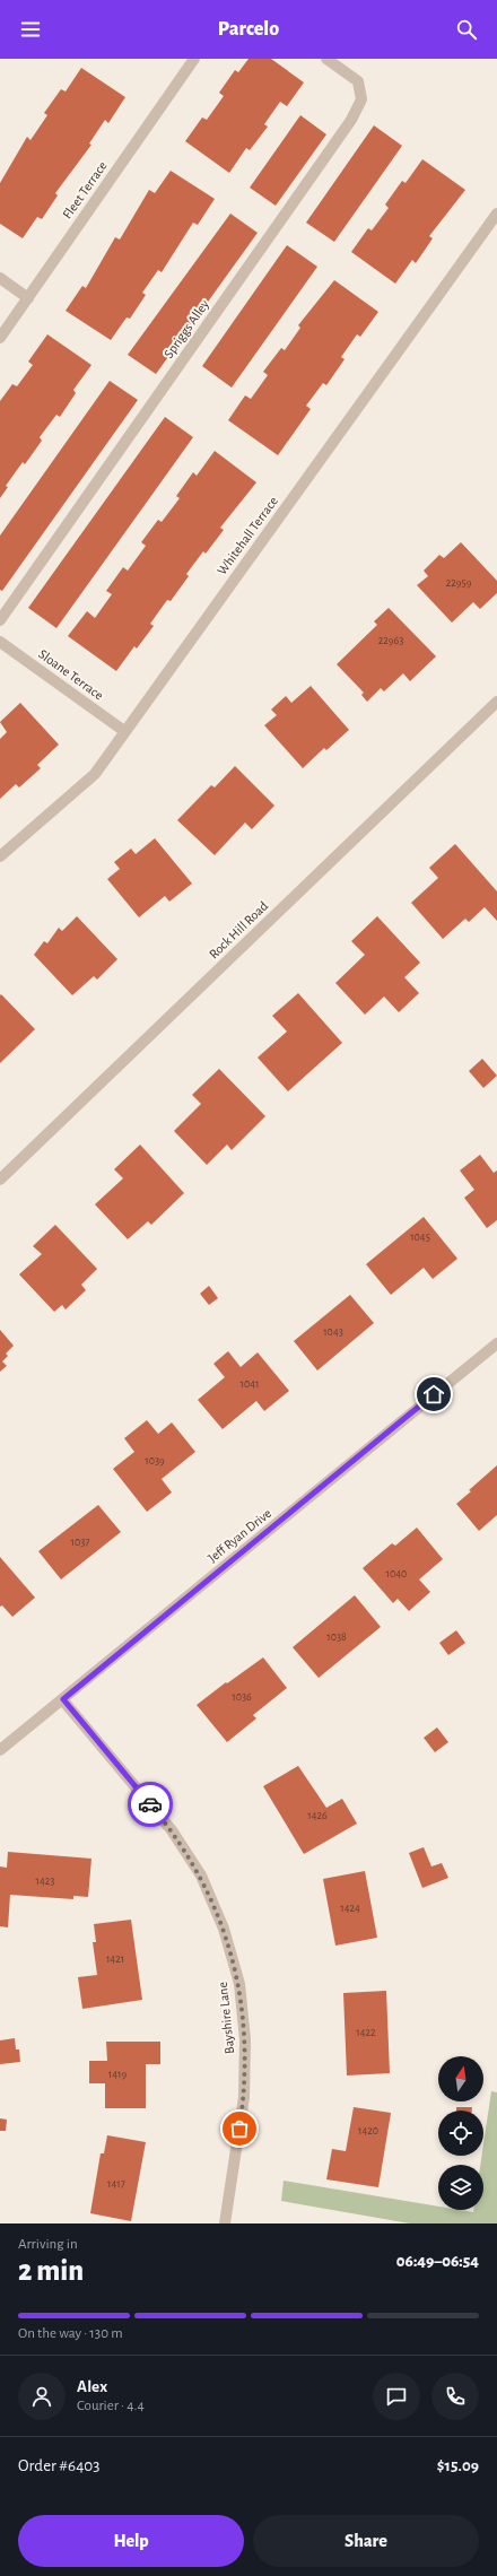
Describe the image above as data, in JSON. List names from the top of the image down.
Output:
{
  "streets": {
    "street": [
      "Fleet Terrace",
      "Spriggs Alley",
      "Whitehall Terrace",
      "Sloane Terrace",
      "Rock Hill Road",
      "Jeff Ryan Drive",
      "Bayshire Lane"
    ]
  },
  "crossings": [
    ["Whitehall Terrace", "Sloane Terrace"],
    ["Jeff Ryan Drive", "Bayshire Lane"]
  ],
  "house_numbers": [
    "22959",
    "22963",
    "1045",
    "1043",
    "1041",
    "1039",
    "1037",
    "1040",
    "1038",
    "1036",
    "1426",
    "1423",
    "1424",
    "1421",
    "1422",
    "1419",
    "1420",
    "1417"
  ],
  "north": "top",
  "page": {
    "header": "Parcelo",
    "heading": ["2 min", "Arriving in", "06:49–06:54"],
    "panel": [
      "Alex",
      "Courier · 4.4",
      "Order #6403",
      "$15.09"
    ],
    "bar": "On the way · 130 m",
    "buttons": ["Help", "Share"]
  }
}
